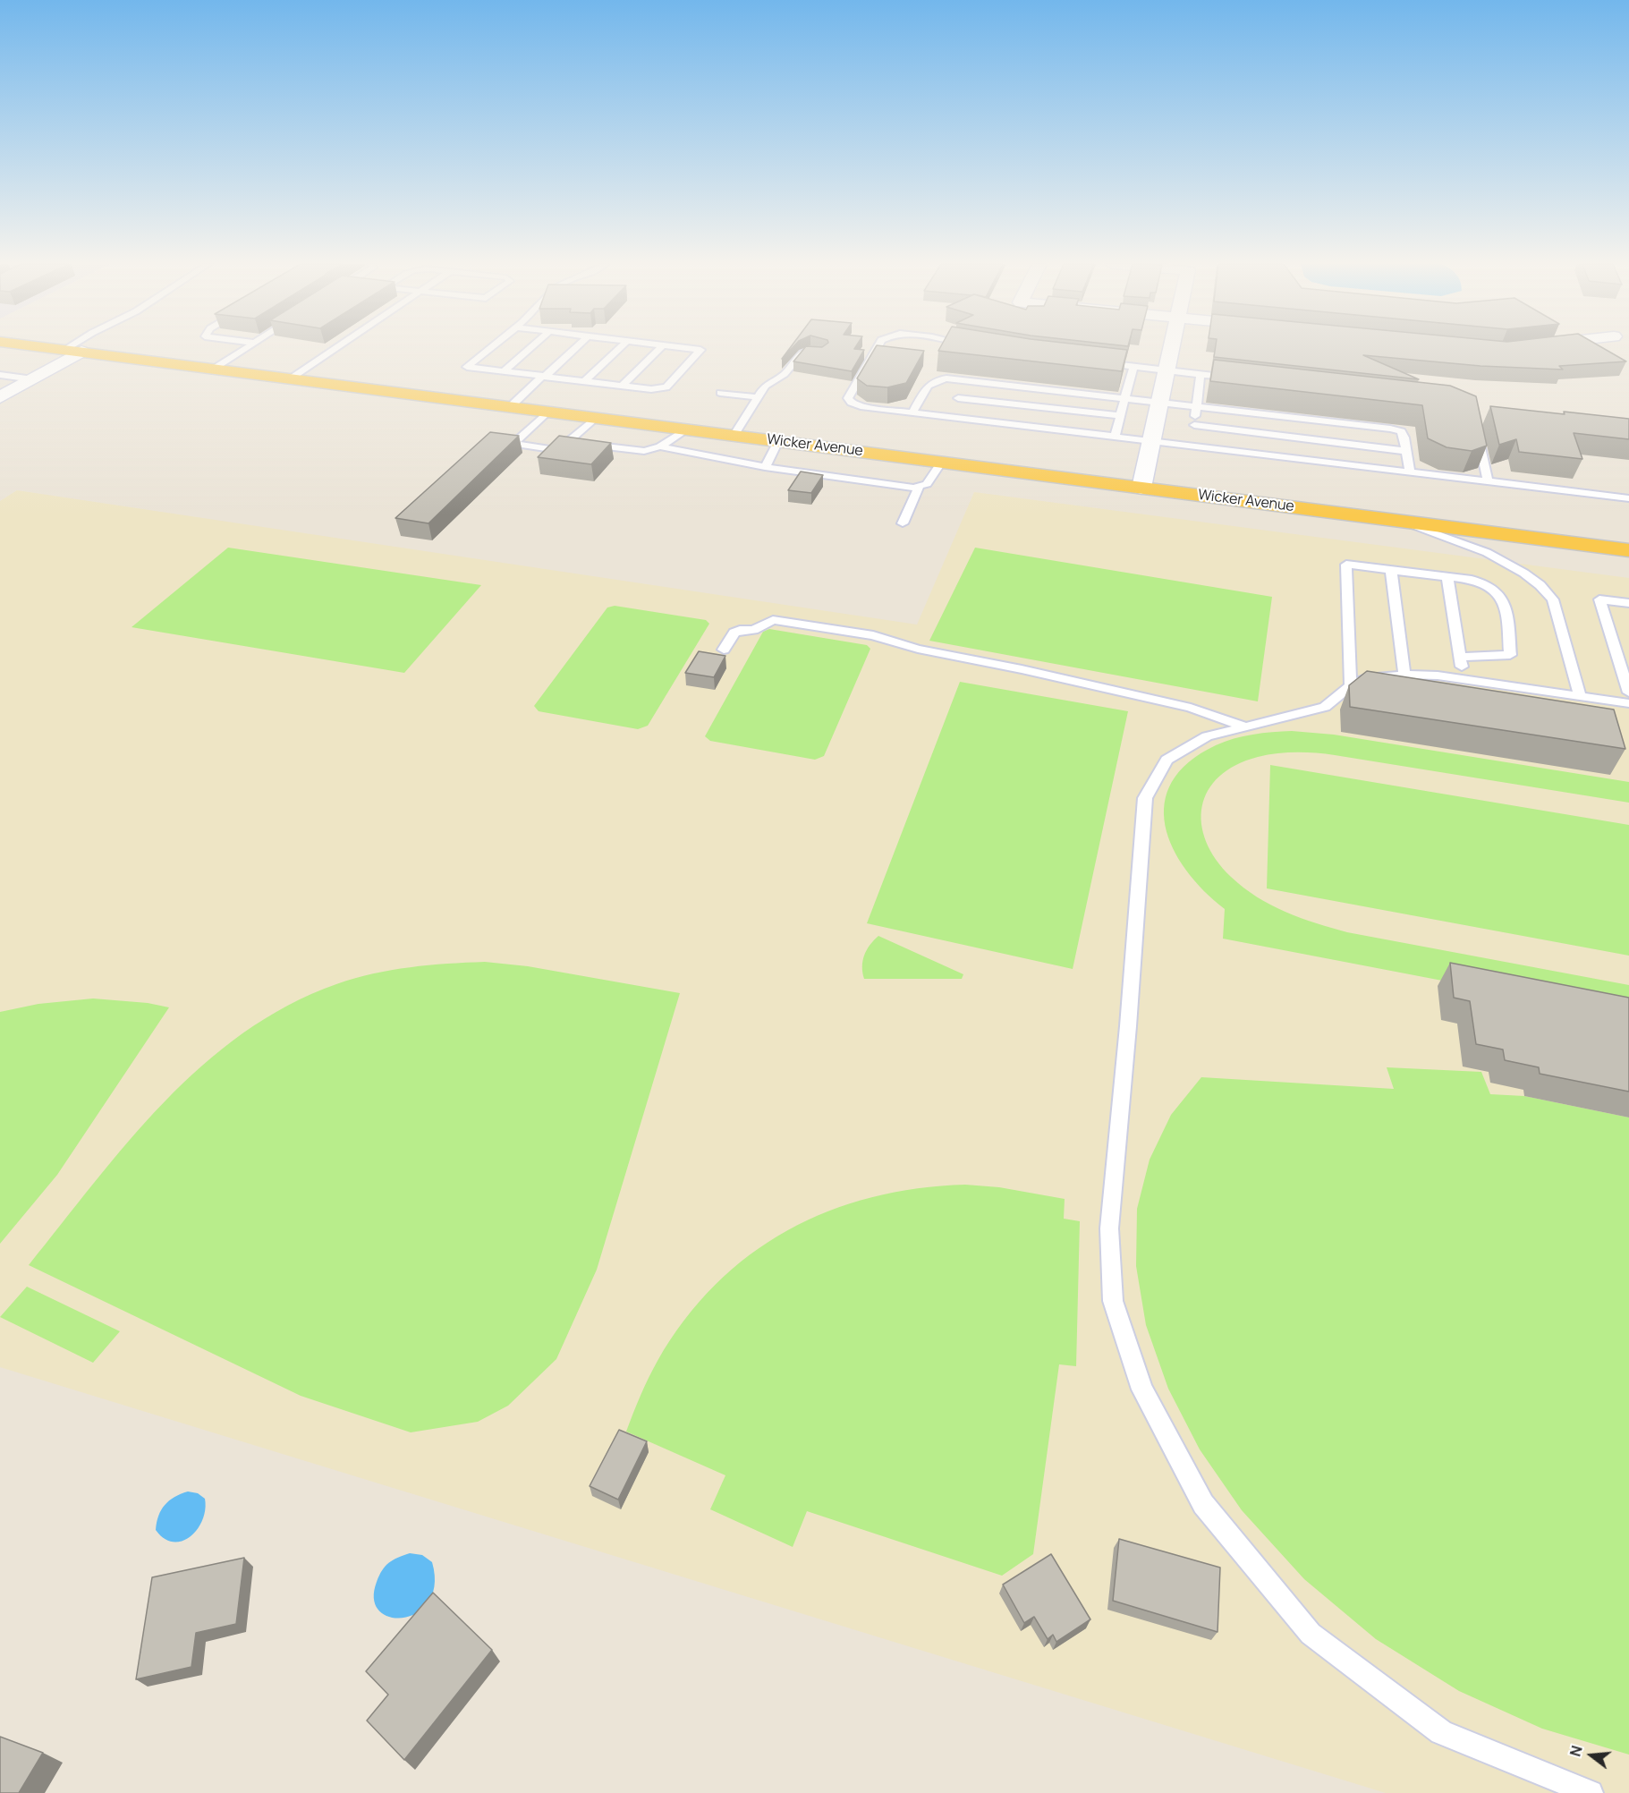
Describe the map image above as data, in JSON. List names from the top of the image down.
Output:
{
  "streets": {
    "highway": ["Wicker Avenue"]
  },
  "north": "left"
}
